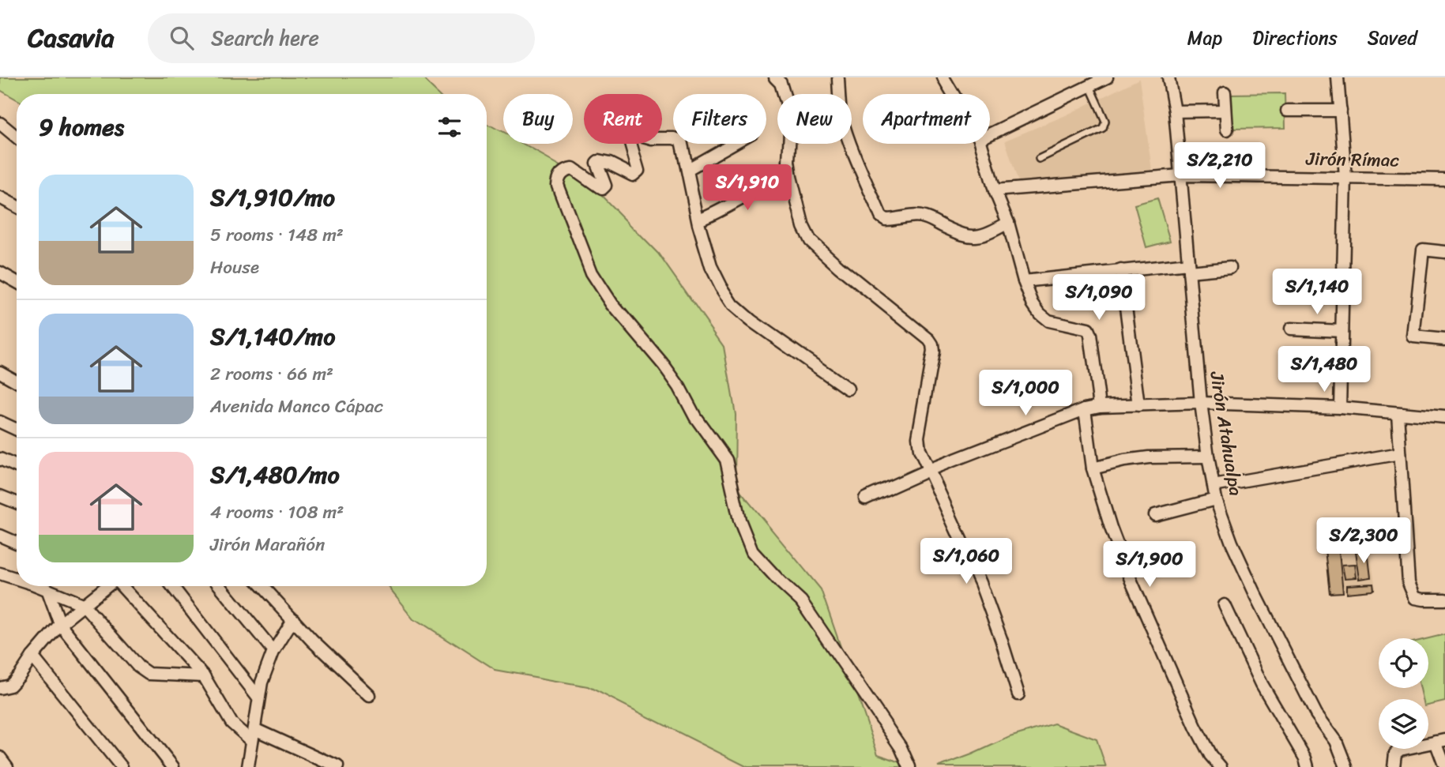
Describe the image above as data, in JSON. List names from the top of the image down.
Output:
{
  "streets": {
    "street": ["Jirón Rímac", "Jirón Atahualpa"]
  },
  "crossings": [
    ["Jirón Rímac", "Jirón Atahualpa"]
  ],
  "page": {
    "header": "Casavia",
    "search": "Search here",
    "nav": ["Map", "Directions", "Saved"],
    "chip": [
      "Buy",
      "Rent",
      "Filters",
      "New",
      "Apartment"
    ],
    "heading": "9 homes",
    "price": [
      "S/2,210",
      "S/1,910",
      "S/1,140",
      "S/1,090",
      "S/1,480",
      "S/1,000",
      "S/2,300",
      "S/1,060",
      "S/1,900"
    ],
    "list": [
      {
        "name": "S/1,910/mo",
        "note": "5 rooms · 148 m² · House"
      },
      {
        "name": "S/1,140/mo",
        "note": "2 rooms · 66 m² · Avenida Manco Cápac"
      },
      {
        "name": "S/1,480/mo",
        "note": "4 rooms · 108 m² · Jirón Marañón"
      }
    ]
  }
}
